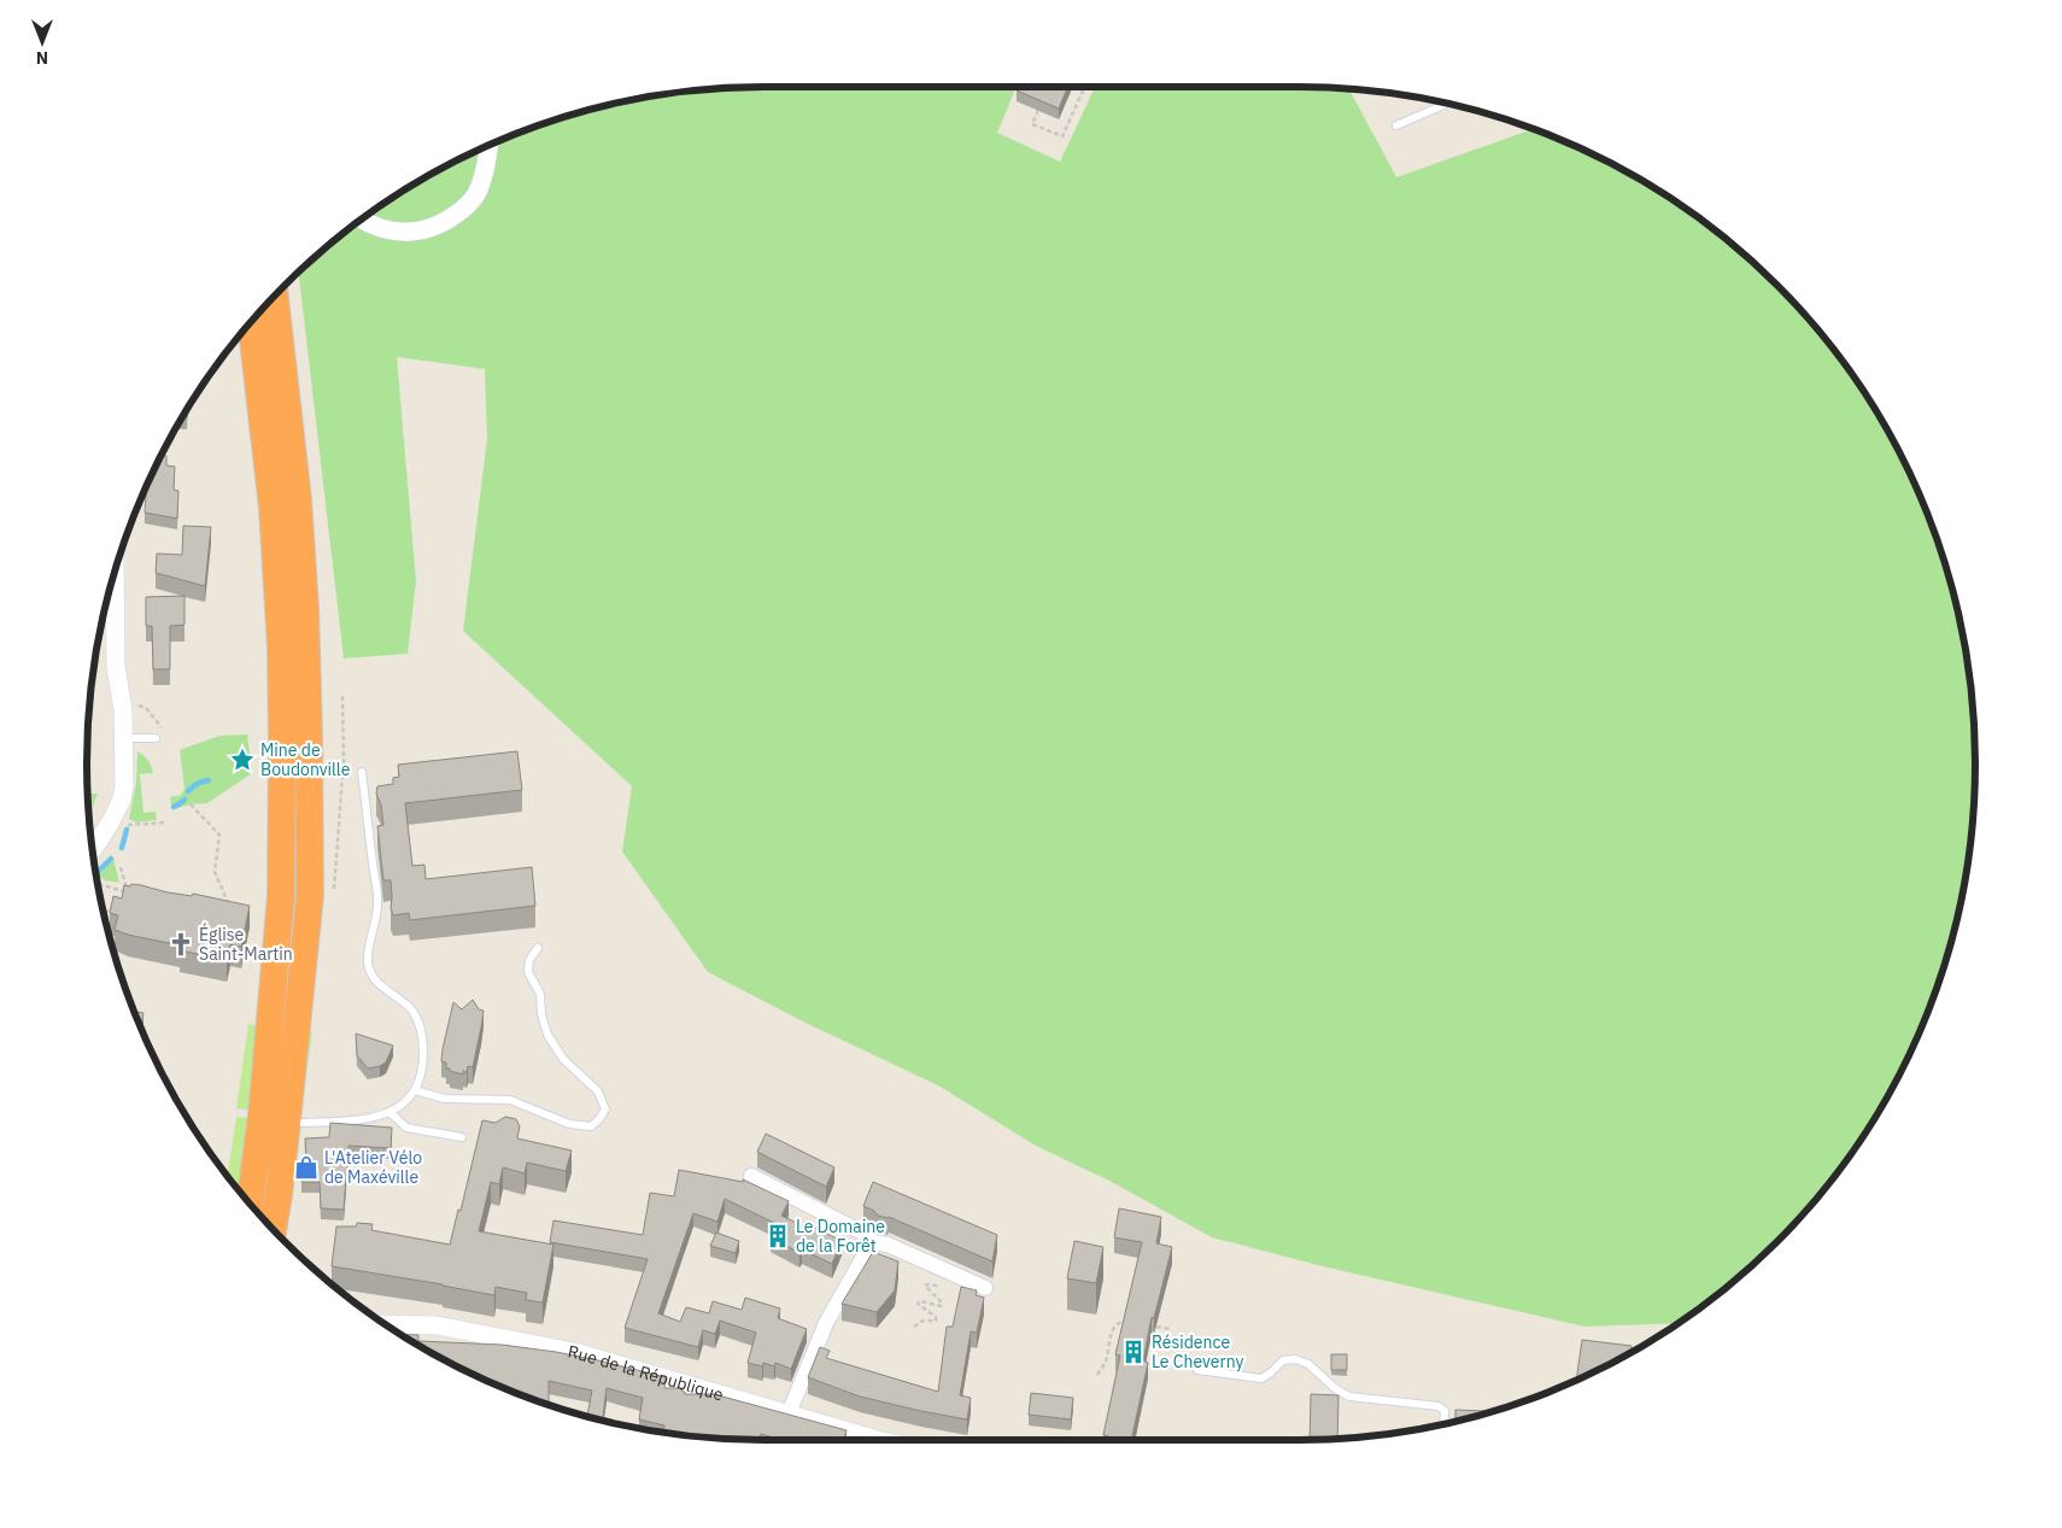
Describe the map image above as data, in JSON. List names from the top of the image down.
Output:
{
  "streets": {
    "street": ["Rue de la République"]
  },
  "places": {
    "place": ["Mine de Boudonville"],
    "church": ["Église Saint-Martin"],
    "shop": ["L'Atelier Vélo de Maxéville"],
    "building": ["Le Domaine de la Forêt", "Résidence Le Cheverny"]
  },
  "north": "bottom"
}
